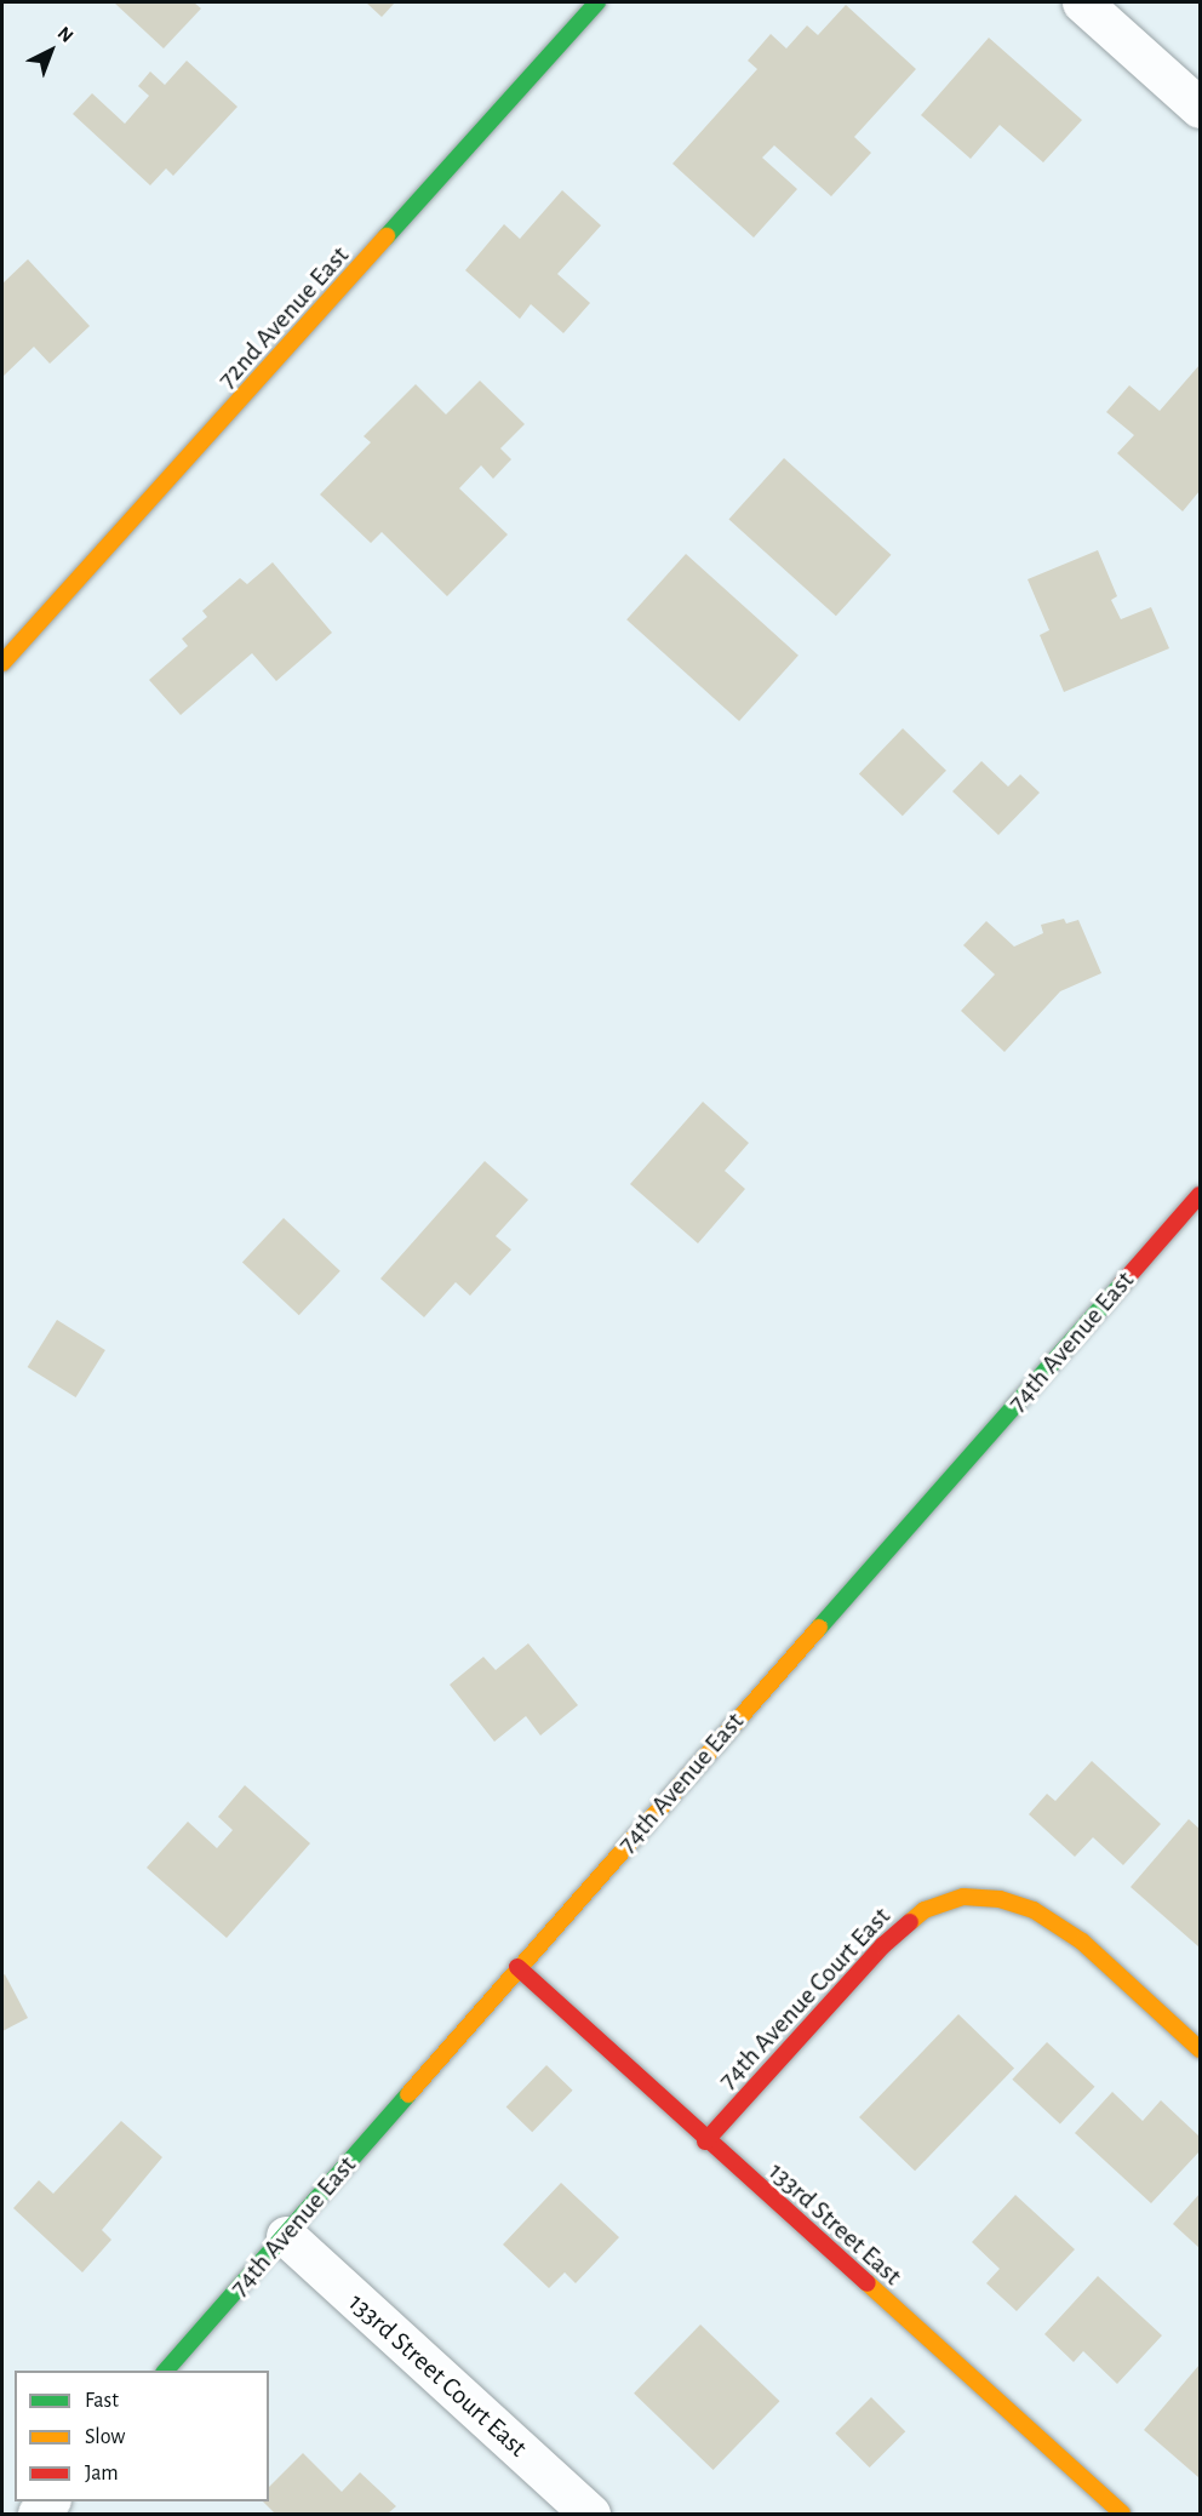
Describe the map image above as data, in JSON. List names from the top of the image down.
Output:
{
  "streets": {
    "street": [
      "72nd Avenue East",
      "74th Avenue East",
      "74th Avenue Court East",
      "133rd Street East",
      "133rd Street Court East"
    ]
  },
  "crossings": [
    ["74th Avenue East", "133rd Street East"],
    ["74th Avenue East", "133rd Street Court East"],
    ["74th Avenue Court East", "133rd Street East"]
  ],
  "legend": ["Fast", "Slow", "Jam"],
  "north": "top right"
}
